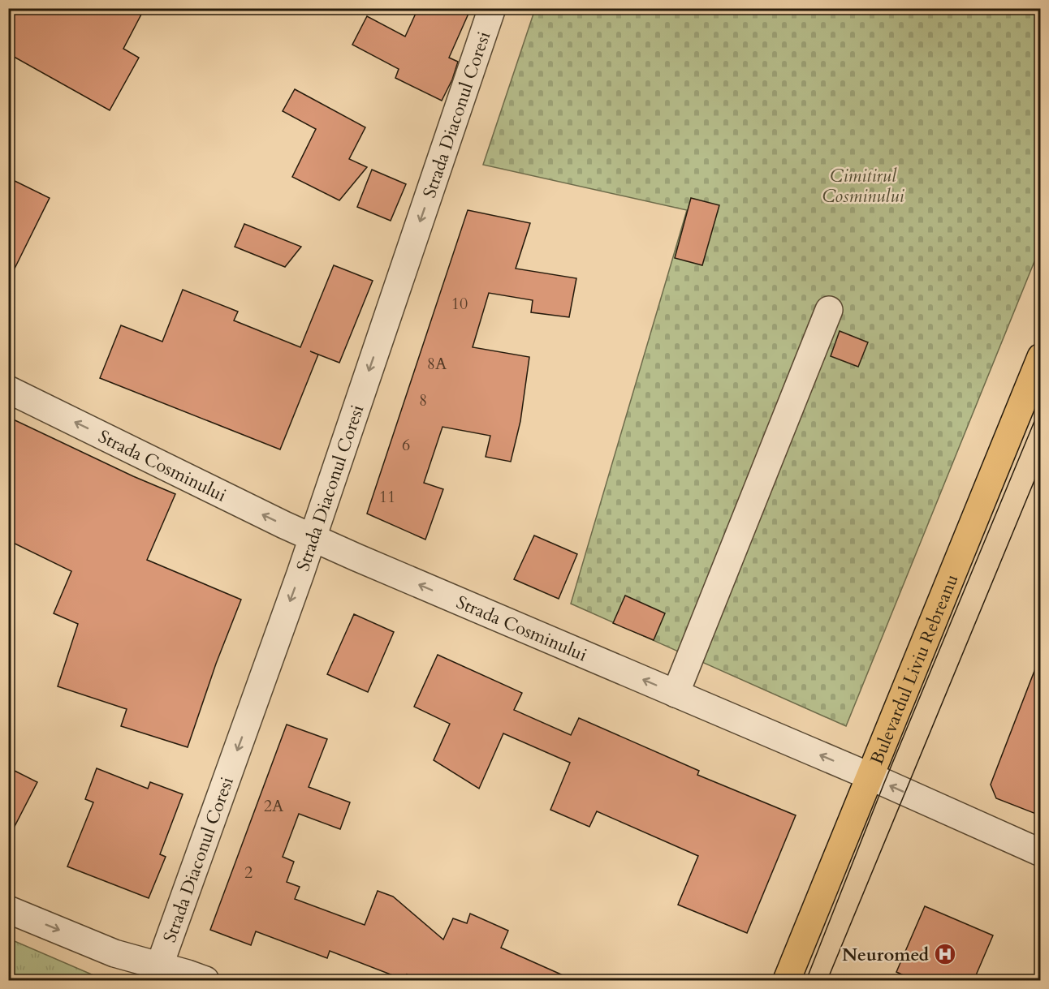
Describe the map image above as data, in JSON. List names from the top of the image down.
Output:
{
  "streets": {
    "main road": ["Bulevardul Liviu Rebreanu"],
    "street": ["Strada Diaconul Coresi", "Strada Cosminului"]
  },
  "crossings": [
    ["Strada Diaconul Coresi", "Strada Cosminului"],
    ["Strada Cosminului", "Bulevardul Liviu Rebreanu"]
  ],
  "one_way": ["Strada Diaconul Coresi", "Strada Cosminului"],
  "parks": ["Cimitirul Cosminului"],
  "places": {
    "hospital": ["Neuromed"]
  },
  "house_numbers": [
    "10",
    "8A",
    "8",
    "6",
    "11",
    "2A",
    "2"
  ]
}
